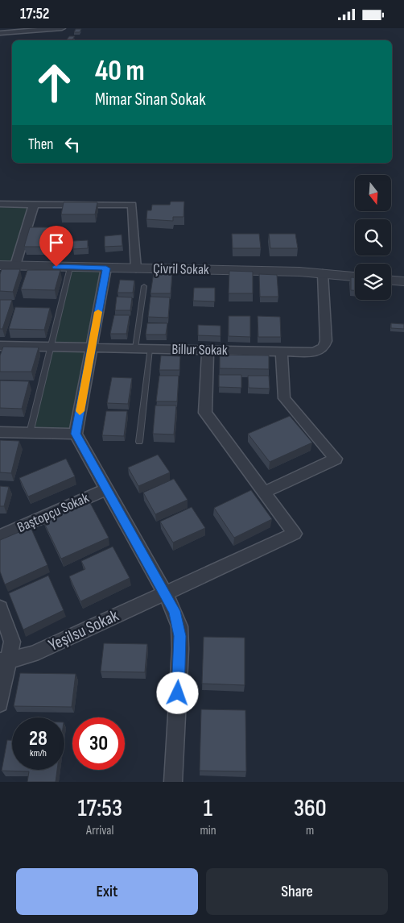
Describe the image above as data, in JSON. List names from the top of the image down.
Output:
{
  "streets": {
    "street": [
      "Çivril Sokak",
      "Billur Sokak",
      "Baştopçu Sokak",
      "Yeşilsu Sokak"
    ]
  },
  "crossings": [
    ["Çivril Sokak", "Billur Sokak"]
  ],
  "north": "bottom",
  "page": {
    "status": "17:52",
    "turn": ["40 m", "Mimar Sinan Sokak"],
    "then": "Then",
    "speed": "28 km/h",
    "limit": "30",
    "eta": [
      "17:53",
      "Arrival",
      "1",
      "min",
      "360",
      "m"
    ],
    "buttons": ["Exit", "Share"]
  }
}
